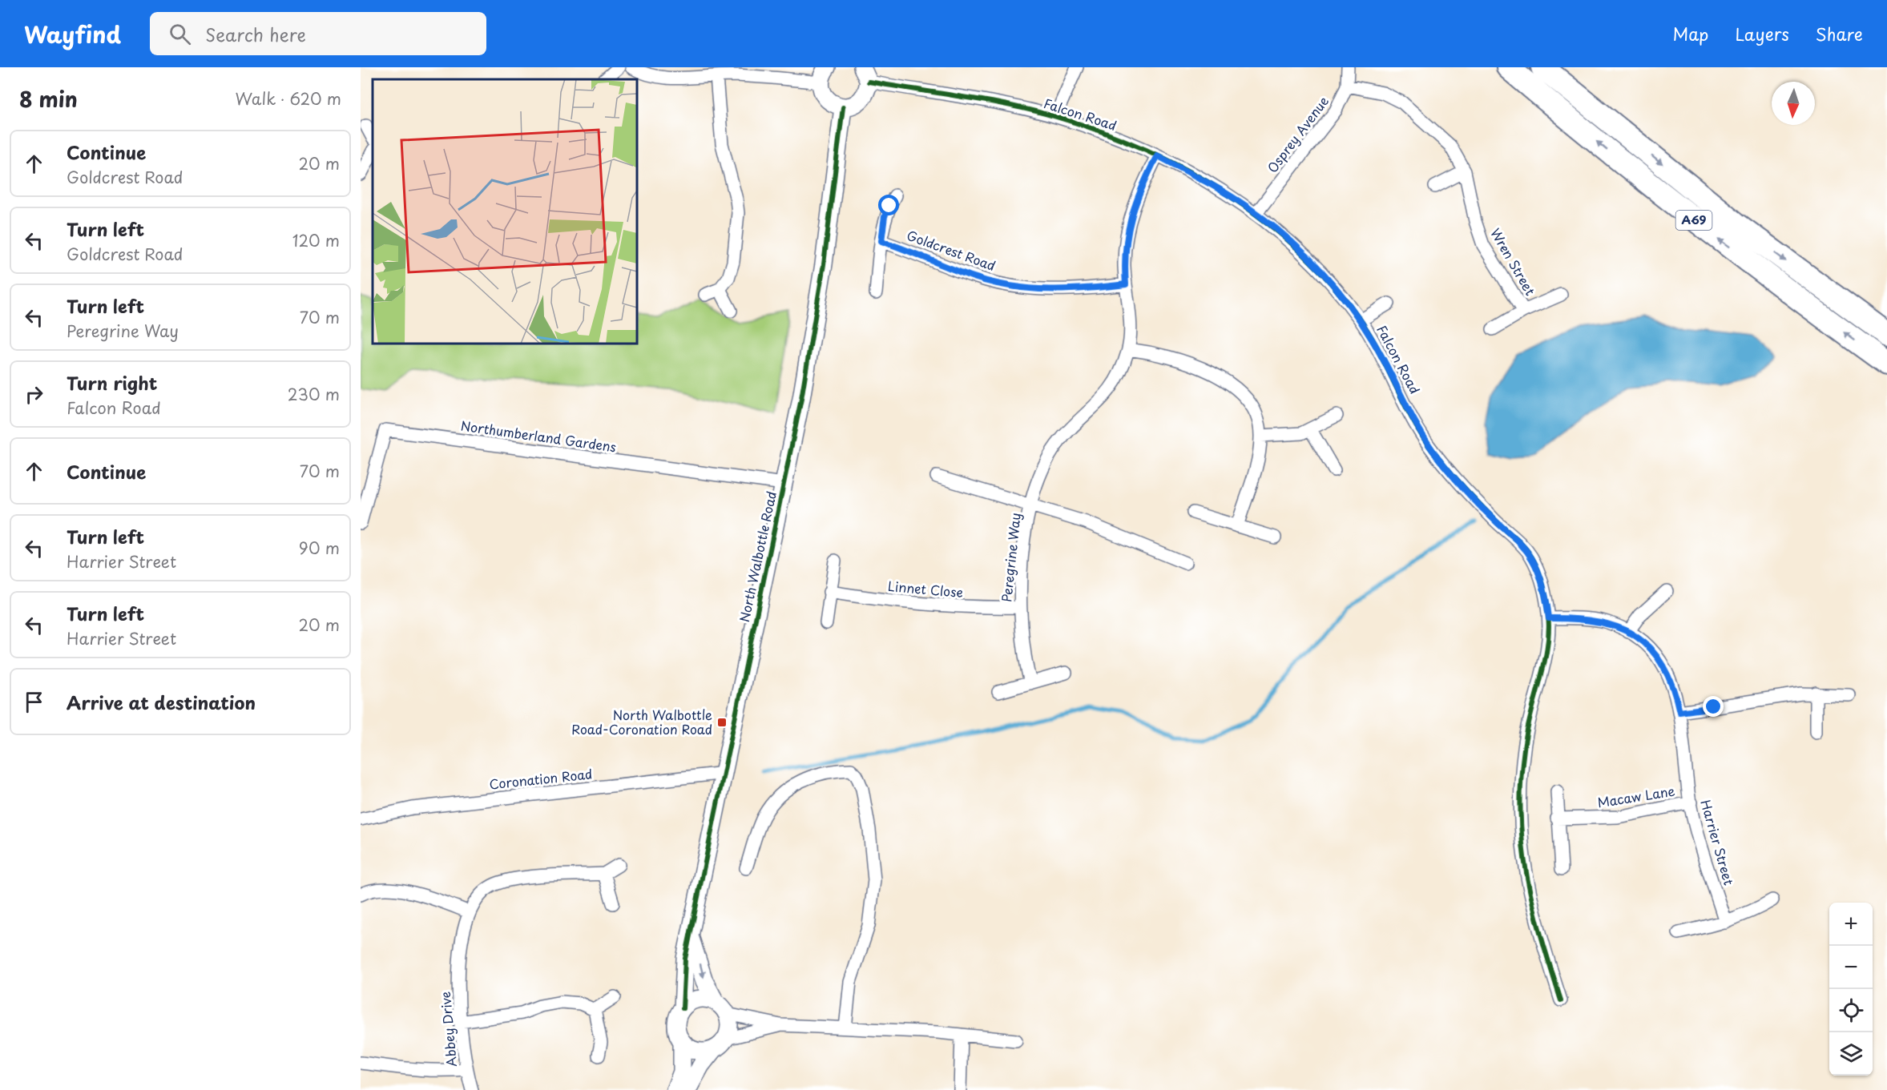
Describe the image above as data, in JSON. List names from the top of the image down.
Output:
{
  "streets": {
    "highway": ["A69"],
    "street": [
      "Falcon Road",
      "Osprey Avenue",
      "Goldcrest Road",
      "Wren Street",
      "Northumberland Gardens",
      "North Walbottle Road",
      "Peregrine Way",
      "Linnet Close",
      "Coronation Road",
      "Macaw Lane",
      "Harrier Street",
      "Abbey Drive"
    ]
  },
  "crossings": [
    ["Falcon Road", "Osprey Avenue"],
    ["Falcon Road", "Peregrine Way"],
    ["Falcon Road", "Harrier Street"],
    ["Osprey Avenue", "Wren Street"],
    ["Goldcrest Road", "Peregrine Way"],
    ["Northumberland Gardens", "North Walbottle Road"],
    ["North Walbottle Road", "Coronation Road"],
    ["Peregrine Way", "Linnet Close"],
    ["Macaw Lane", "Harrier Street"]
  ],
  "places": {
    "transit": ["North Walbottle Road-Coronation Road"]
  },
  "north": "bottom",
  "page": {
    "header": "Wayfind",
    "search": "Search here",
    "nav": ["Map", "Layers", "Share"],
    "heading": ["8 min", "Walk · 620 m"],
    "list": [
      ["Continue", "Goldcrest Road", "20 m"],
      ["Turn left", "Goldcrest Road", "120 m"],
      ["Turn left", "Peregrine Way", "70 m"],
      ["Turn right", "Falcon Road", "230 m"],
      ["Continue", "70 m"],
      ["Turn left", "Harrier Street", "90 m"],
      ["Turn left", "Harrier Street", "20 m"],
      "Arrive at destination"
    ],
    "map_buttons": ["+", "−"]
  }
}
